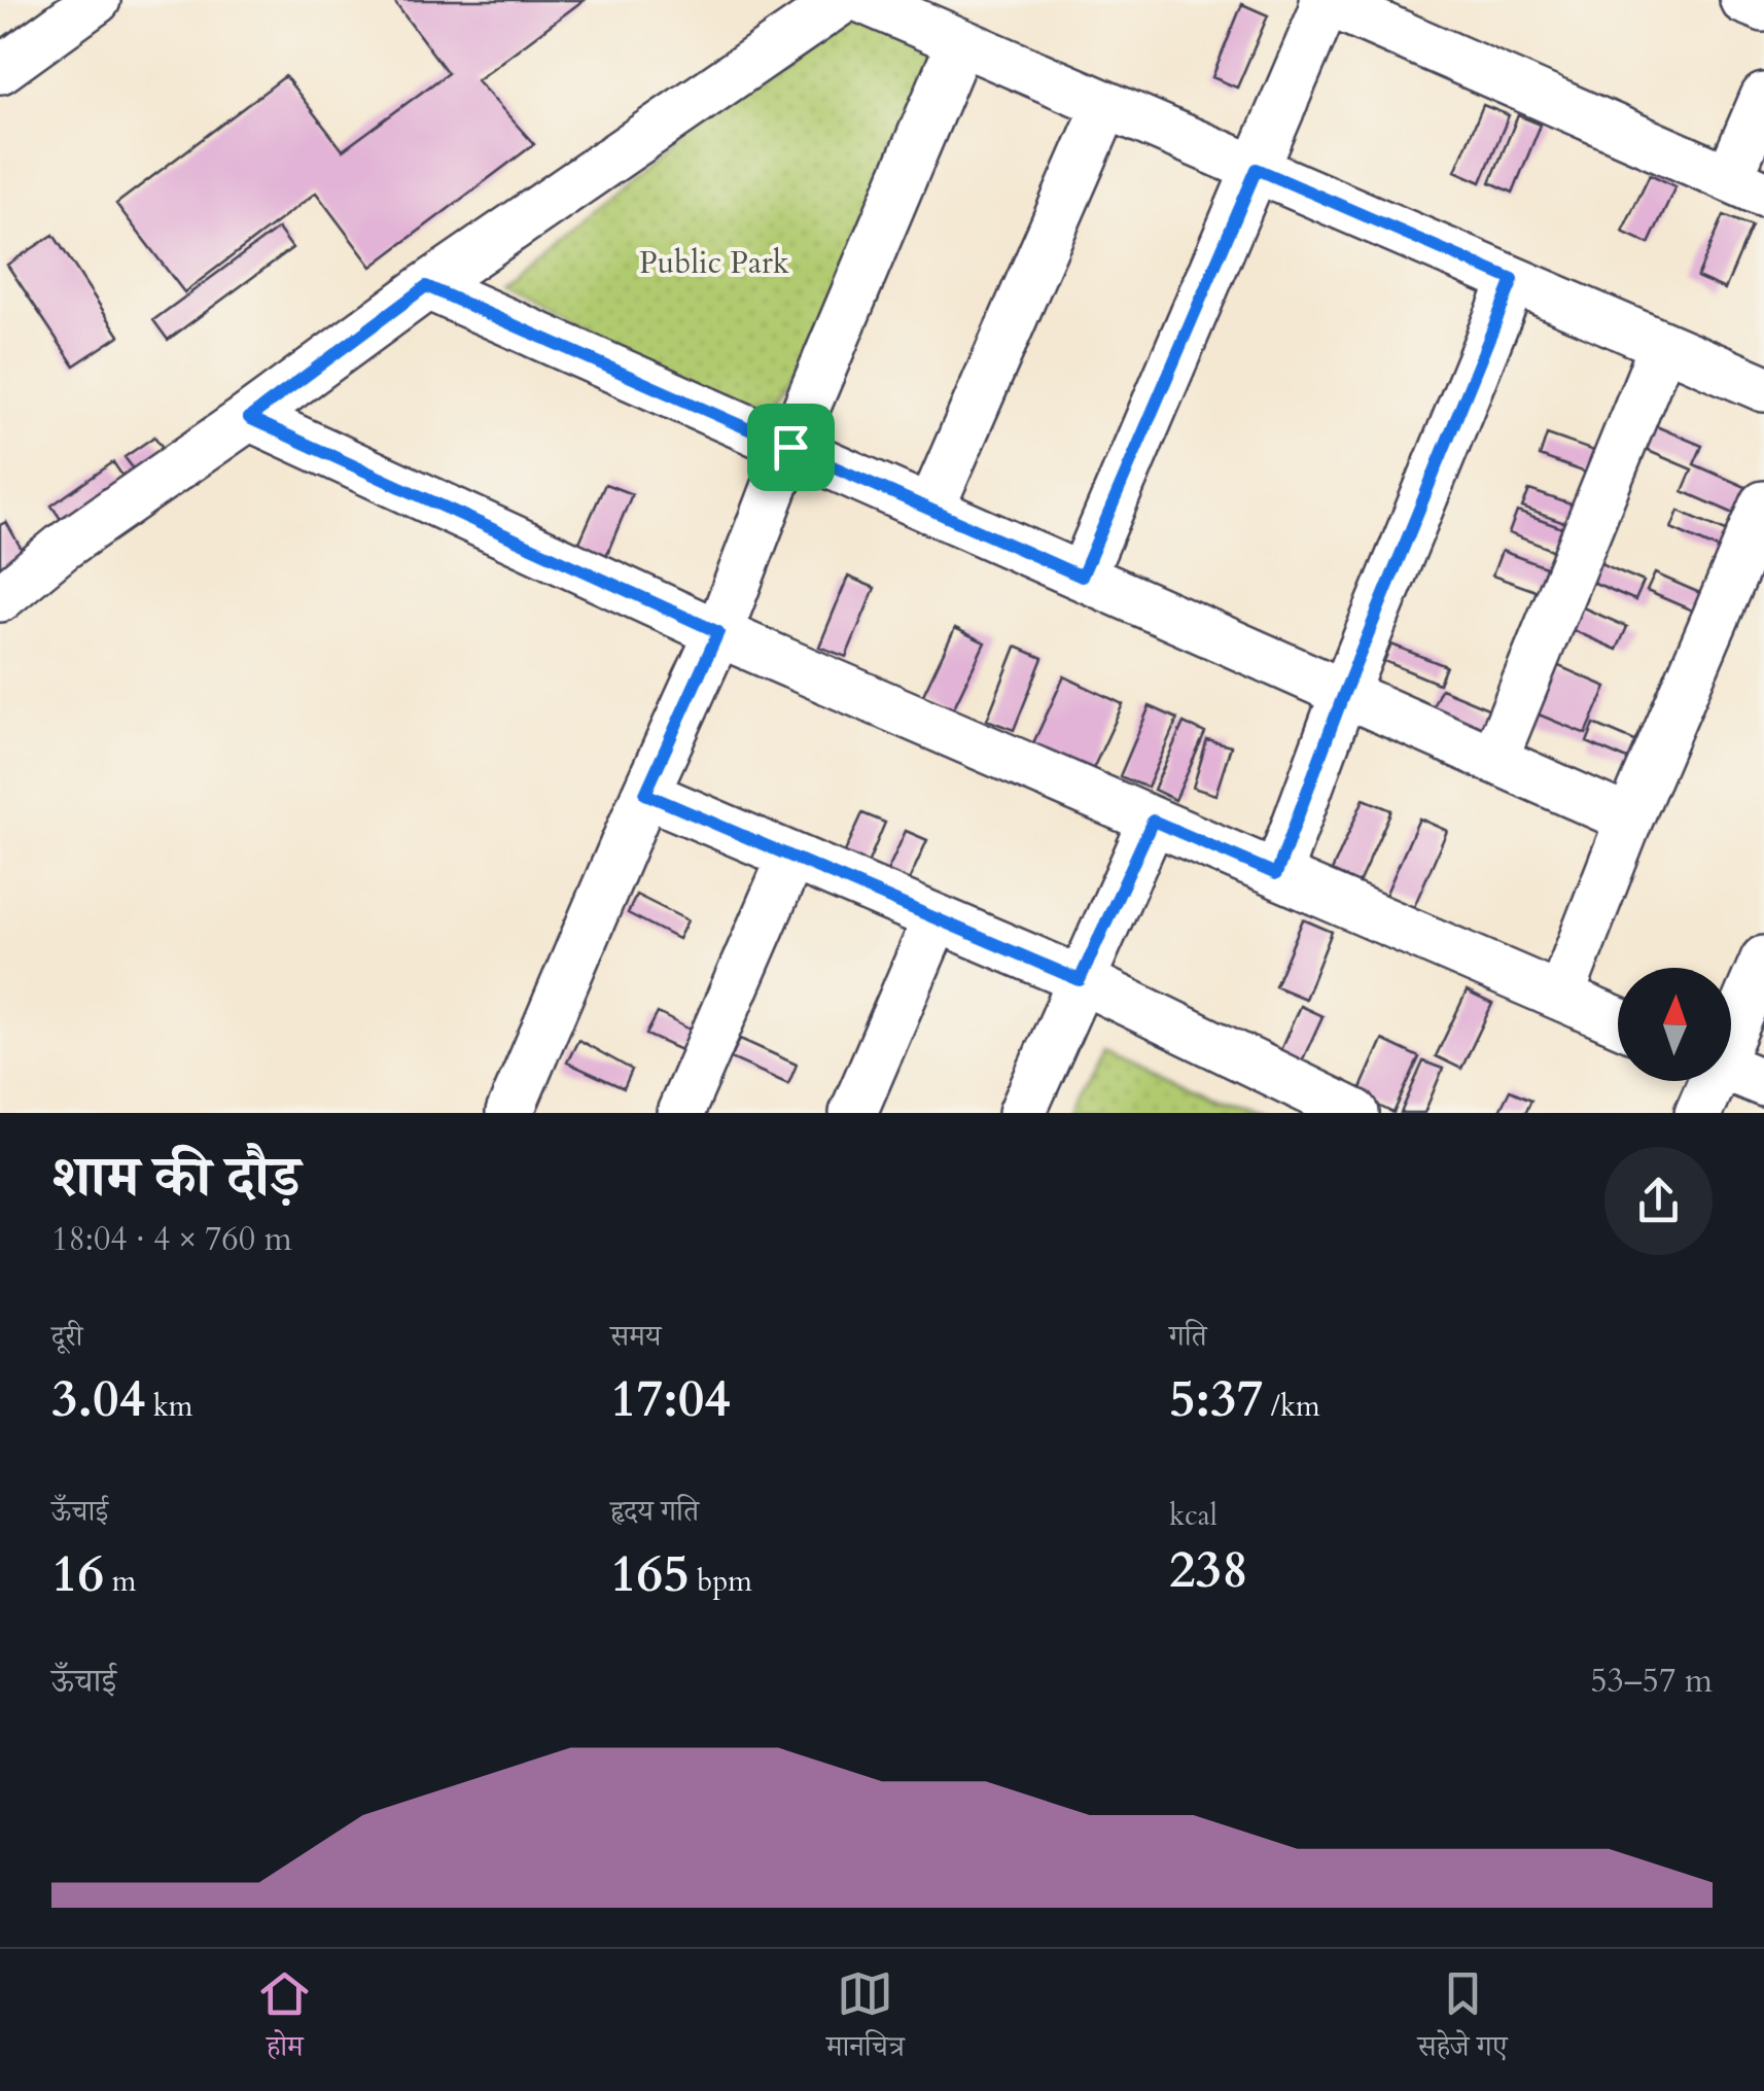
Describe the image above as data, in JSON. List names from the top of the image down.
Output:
{
  "parks": ["Public Park"],
  "north": "top",
  "page": {
    "heading": ["शाम की दौड़", "18:04 · 4 × 760 m"],
    "stats": [
      ["दूरी", "3.04 km"],
      ["समय", "17:04"],
      ["गति", "5:37 /km"],
      ["ऊँचाई", "16 m"],
      ["हृदय गति", "165 bpm"],
      ["kcal", "238"]
    ],
    "chart": ["ऊँचाई", "53–57 m"],
    "tabs": ["होम", "मानचित्र", "सहेजे गए"]
  }
}
